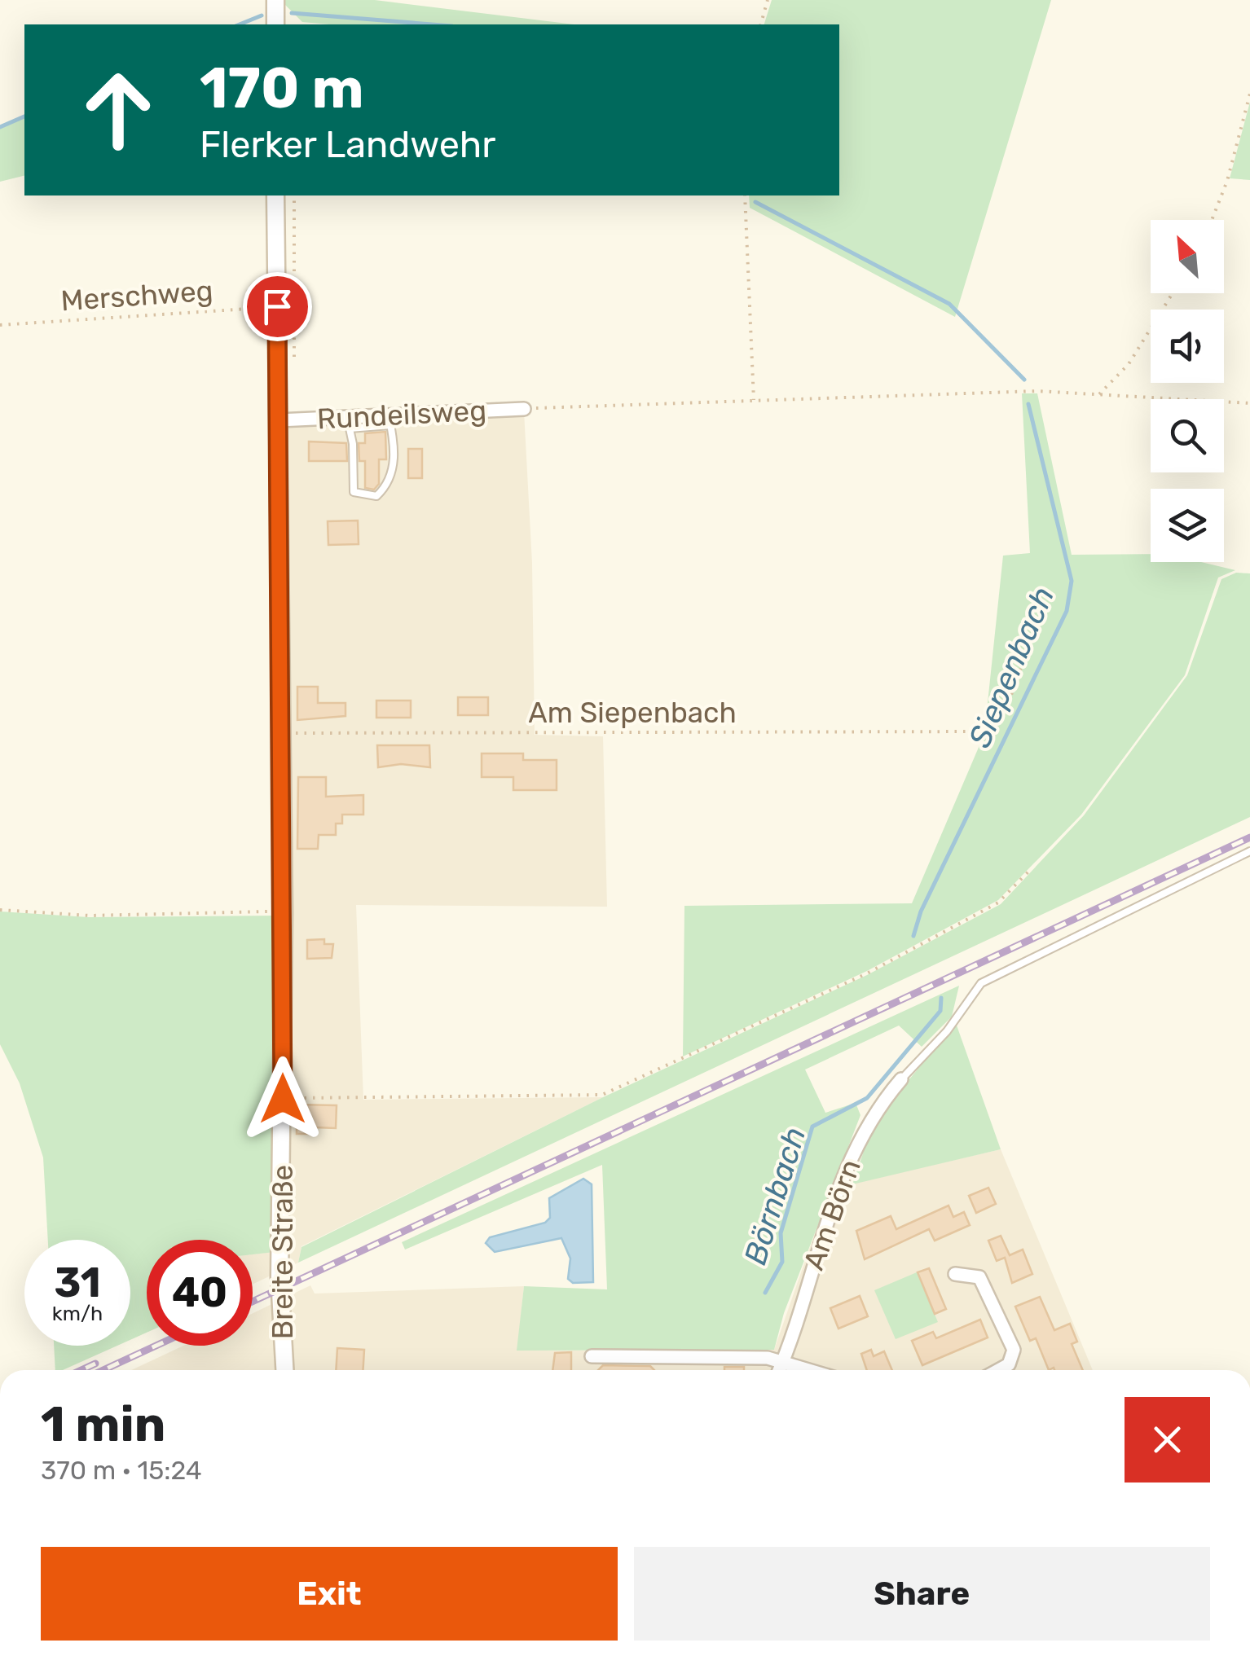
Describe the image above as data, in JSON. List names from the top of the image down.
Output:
{
  "streets": {
    "street": ["Rundeilsweg", "Am Börn", "Breite Straße"],
    "path": ["Merschweg", "Am Siepenbach"]
  },
  "crossings": [
    ["Merschweg", "Breite Straße"],
    ["Rundeilsweg", "Breite Straße"],
    ["Am Siepenbach", "Breite Straße"]
  ],
  "water": ["Siepenbach", "Börnbach"],
  "north": "top left",
  "page": {
    "turn": ["170 m", "Flerker Landwehr"],
    "speed": "31 km/h",
    "limit": "40",
    "heading": ["1 min", "370 m · 15:24"],
    "buttons": ["Exit", "Share"]
  }
}
